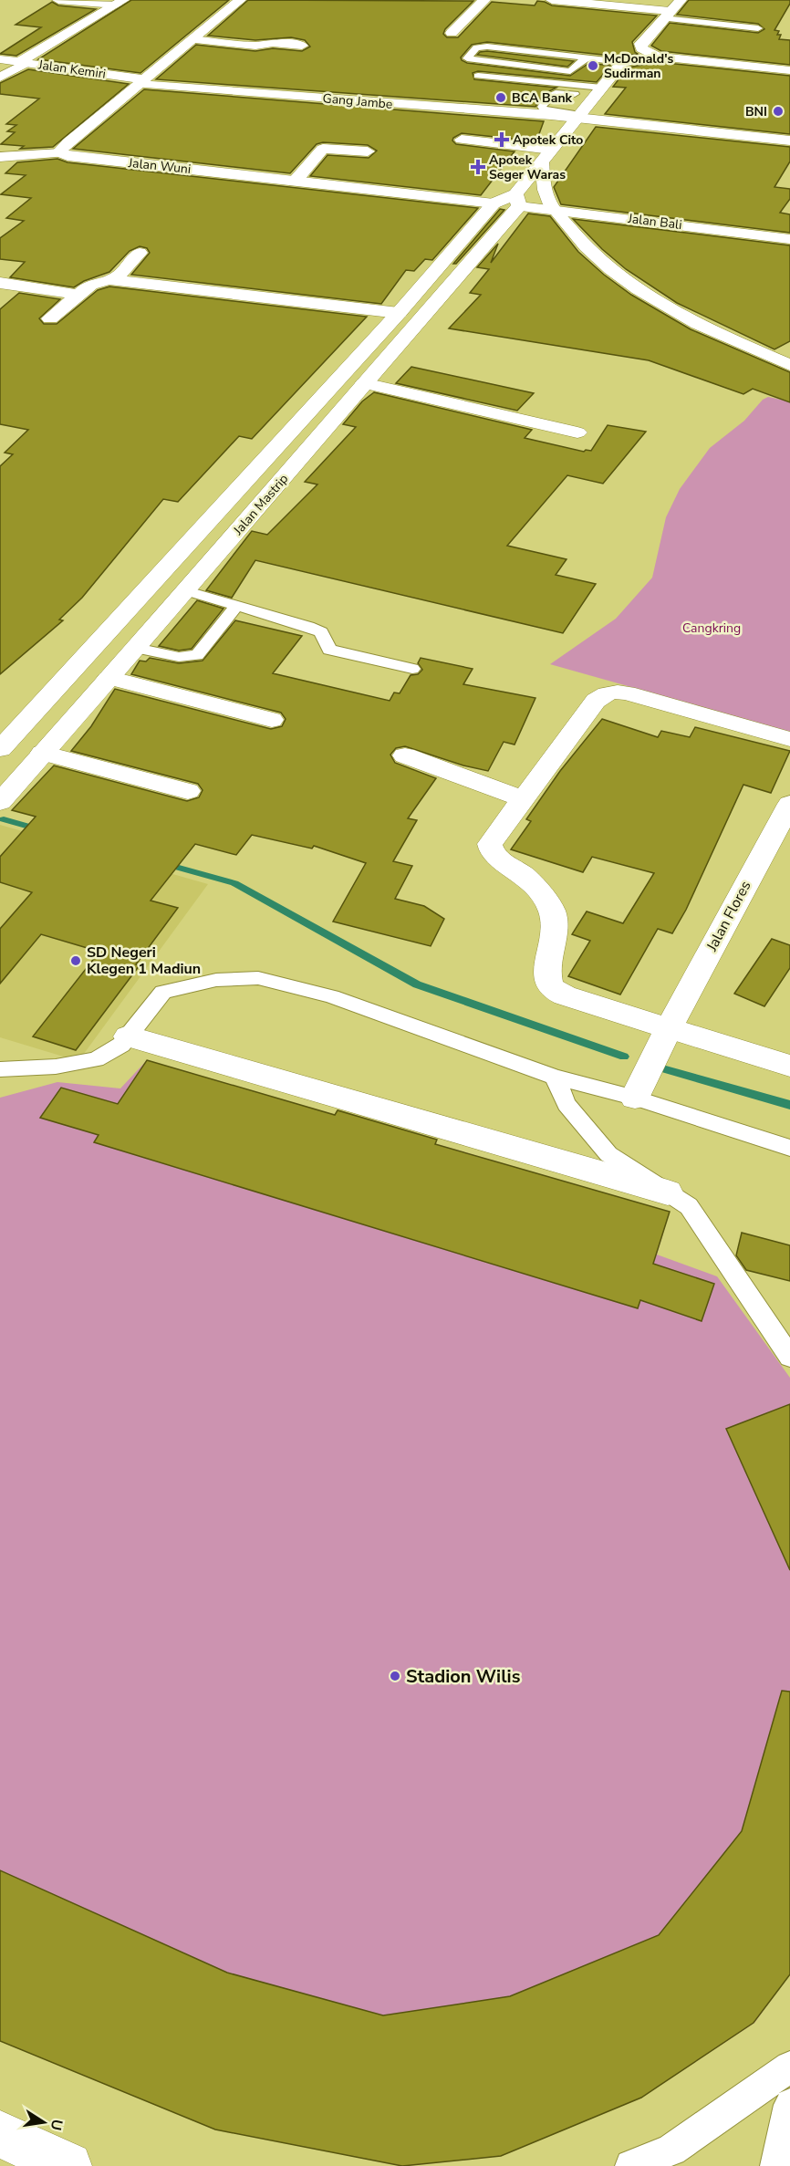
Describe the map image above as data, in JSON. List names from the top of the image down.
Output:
{
  "streets": {
    "street": [
      "Jalan Kemiri",
      "Gang Jambe",
      "Jalan Wuni",
      "Jalan Bali",
      "Jalan Mastrip",
      "Jalan Flores"
    ]
  },
  "crossings": [
    ["Jalan Kemiri", "Gang Jambe"],
    ["Gang Jambe", "Jalan Mastrip"],
    ["Jalan Wuni", "Jalan Mastrip"],
    ["Jalan Bali", "Jalan Mastrip"]
  ],
  "parks": ["Cangkring"],
  "places": {
    "other": [
      "McDonald's Sudirman",
      "BCA Bank",
      "BNI",
      "SD Negeri Klegen 1 Madiun",
      "Stadion Wilis"
    ],
    "health": ["Apotek Cito", "Apotek Seger Waras"]
  },
  "north": "right"
}
